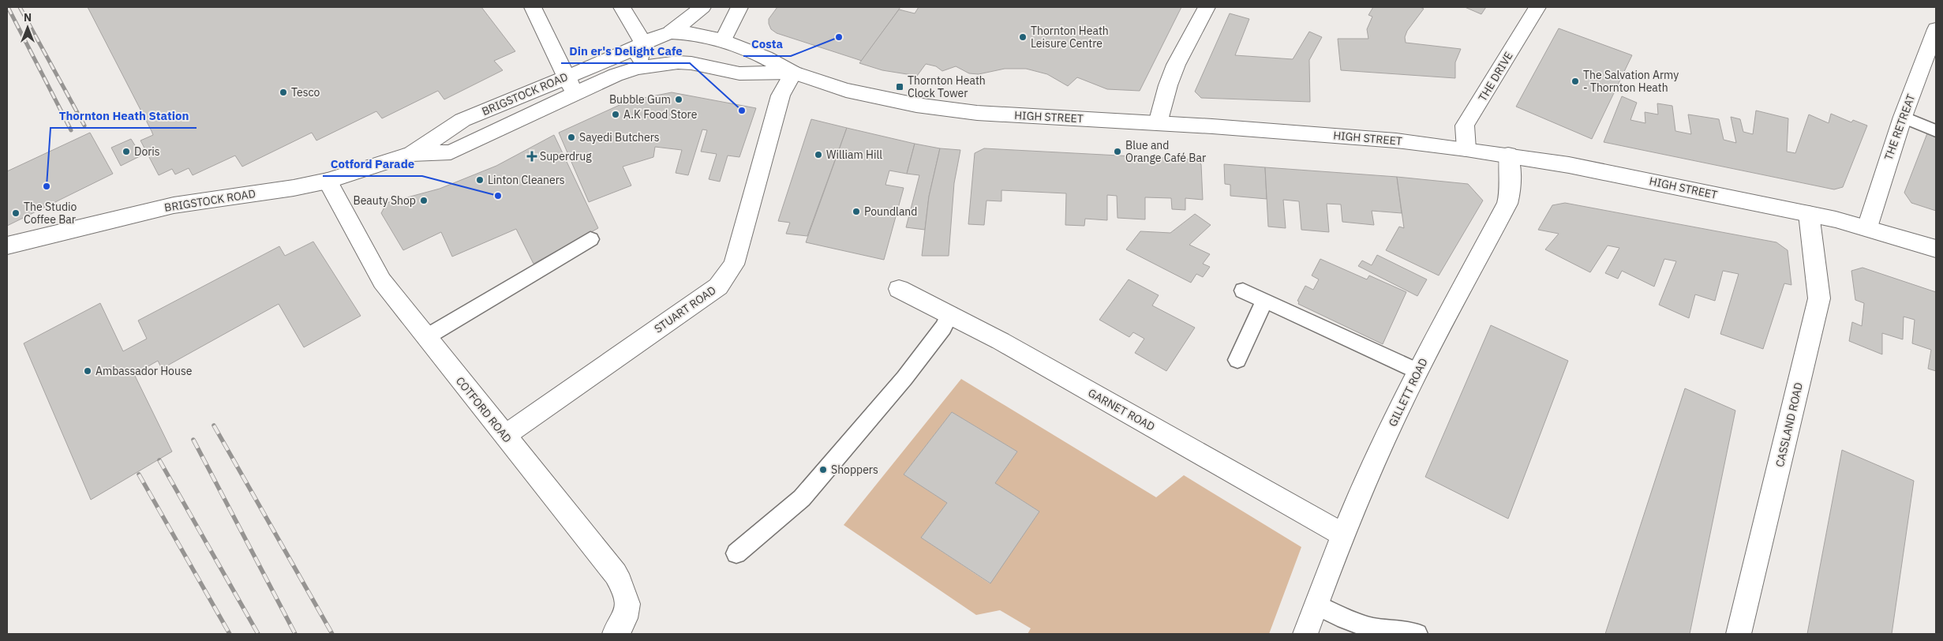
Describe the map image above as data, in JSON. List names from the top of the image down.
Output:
{
  "streets": {
    "street": [
      "THE DRIVE",
      "BRIGSTOCK ROAD",
      "HIGH STREET",
      "THE RETREAT",
      "STUART ROAD",
      "GILLETT ROAD",
      "COTFORD ROAD",
      "GARNET ROAD",
      "CASSLAND ROAD"
    ]
  },
  "crossings": [
    ["THE DRIVE", "HIGH STREET"],
    ["BRIGSTOCK ROAD", "HIGH STREET"],
    ["BRIGSTOCK ROAD", "COTFORD ROAD"],
    ["HIGH STREET", "THE RETREAT"],
    ["HIGH STREET", "STUART ROAD"],
    ["HIGH STREET", "GILLETT ROAD"],
    ["HIGH STREET", "CASSLAND ROAD"],
    ["STUART ROAD", "COTFORD ROAD"],
    ["GILLETT ROAD", "GARNET ROAD"]
  ],
  "places": {
    "other": [
      "Costa",
      "Thornton Heath Leisure Centre",
      "The Salvation Army - Thornton Heath",
      "Tesco",
      "Bubble Gum",
      "Din er's Delight Cafe",
      "A.K Food Store",
      "Sayedi Butchers",
      "Doris",
      "Blue and Orange Café Bar",
      "William Hill",
      "Linton Cleaners",
      "Thornton Heath Station",
      "Cotford Parade",
      "Beauty Shop",
      "Poundland",
      "The Studio Coffee Bar",
      "Ambassador House",
      "Shoppers"
    ],
    "transit": ["Thornton Heath Clock Tower"],
    "health": ["Superdrug"]
  },
  "north": "top"
}
